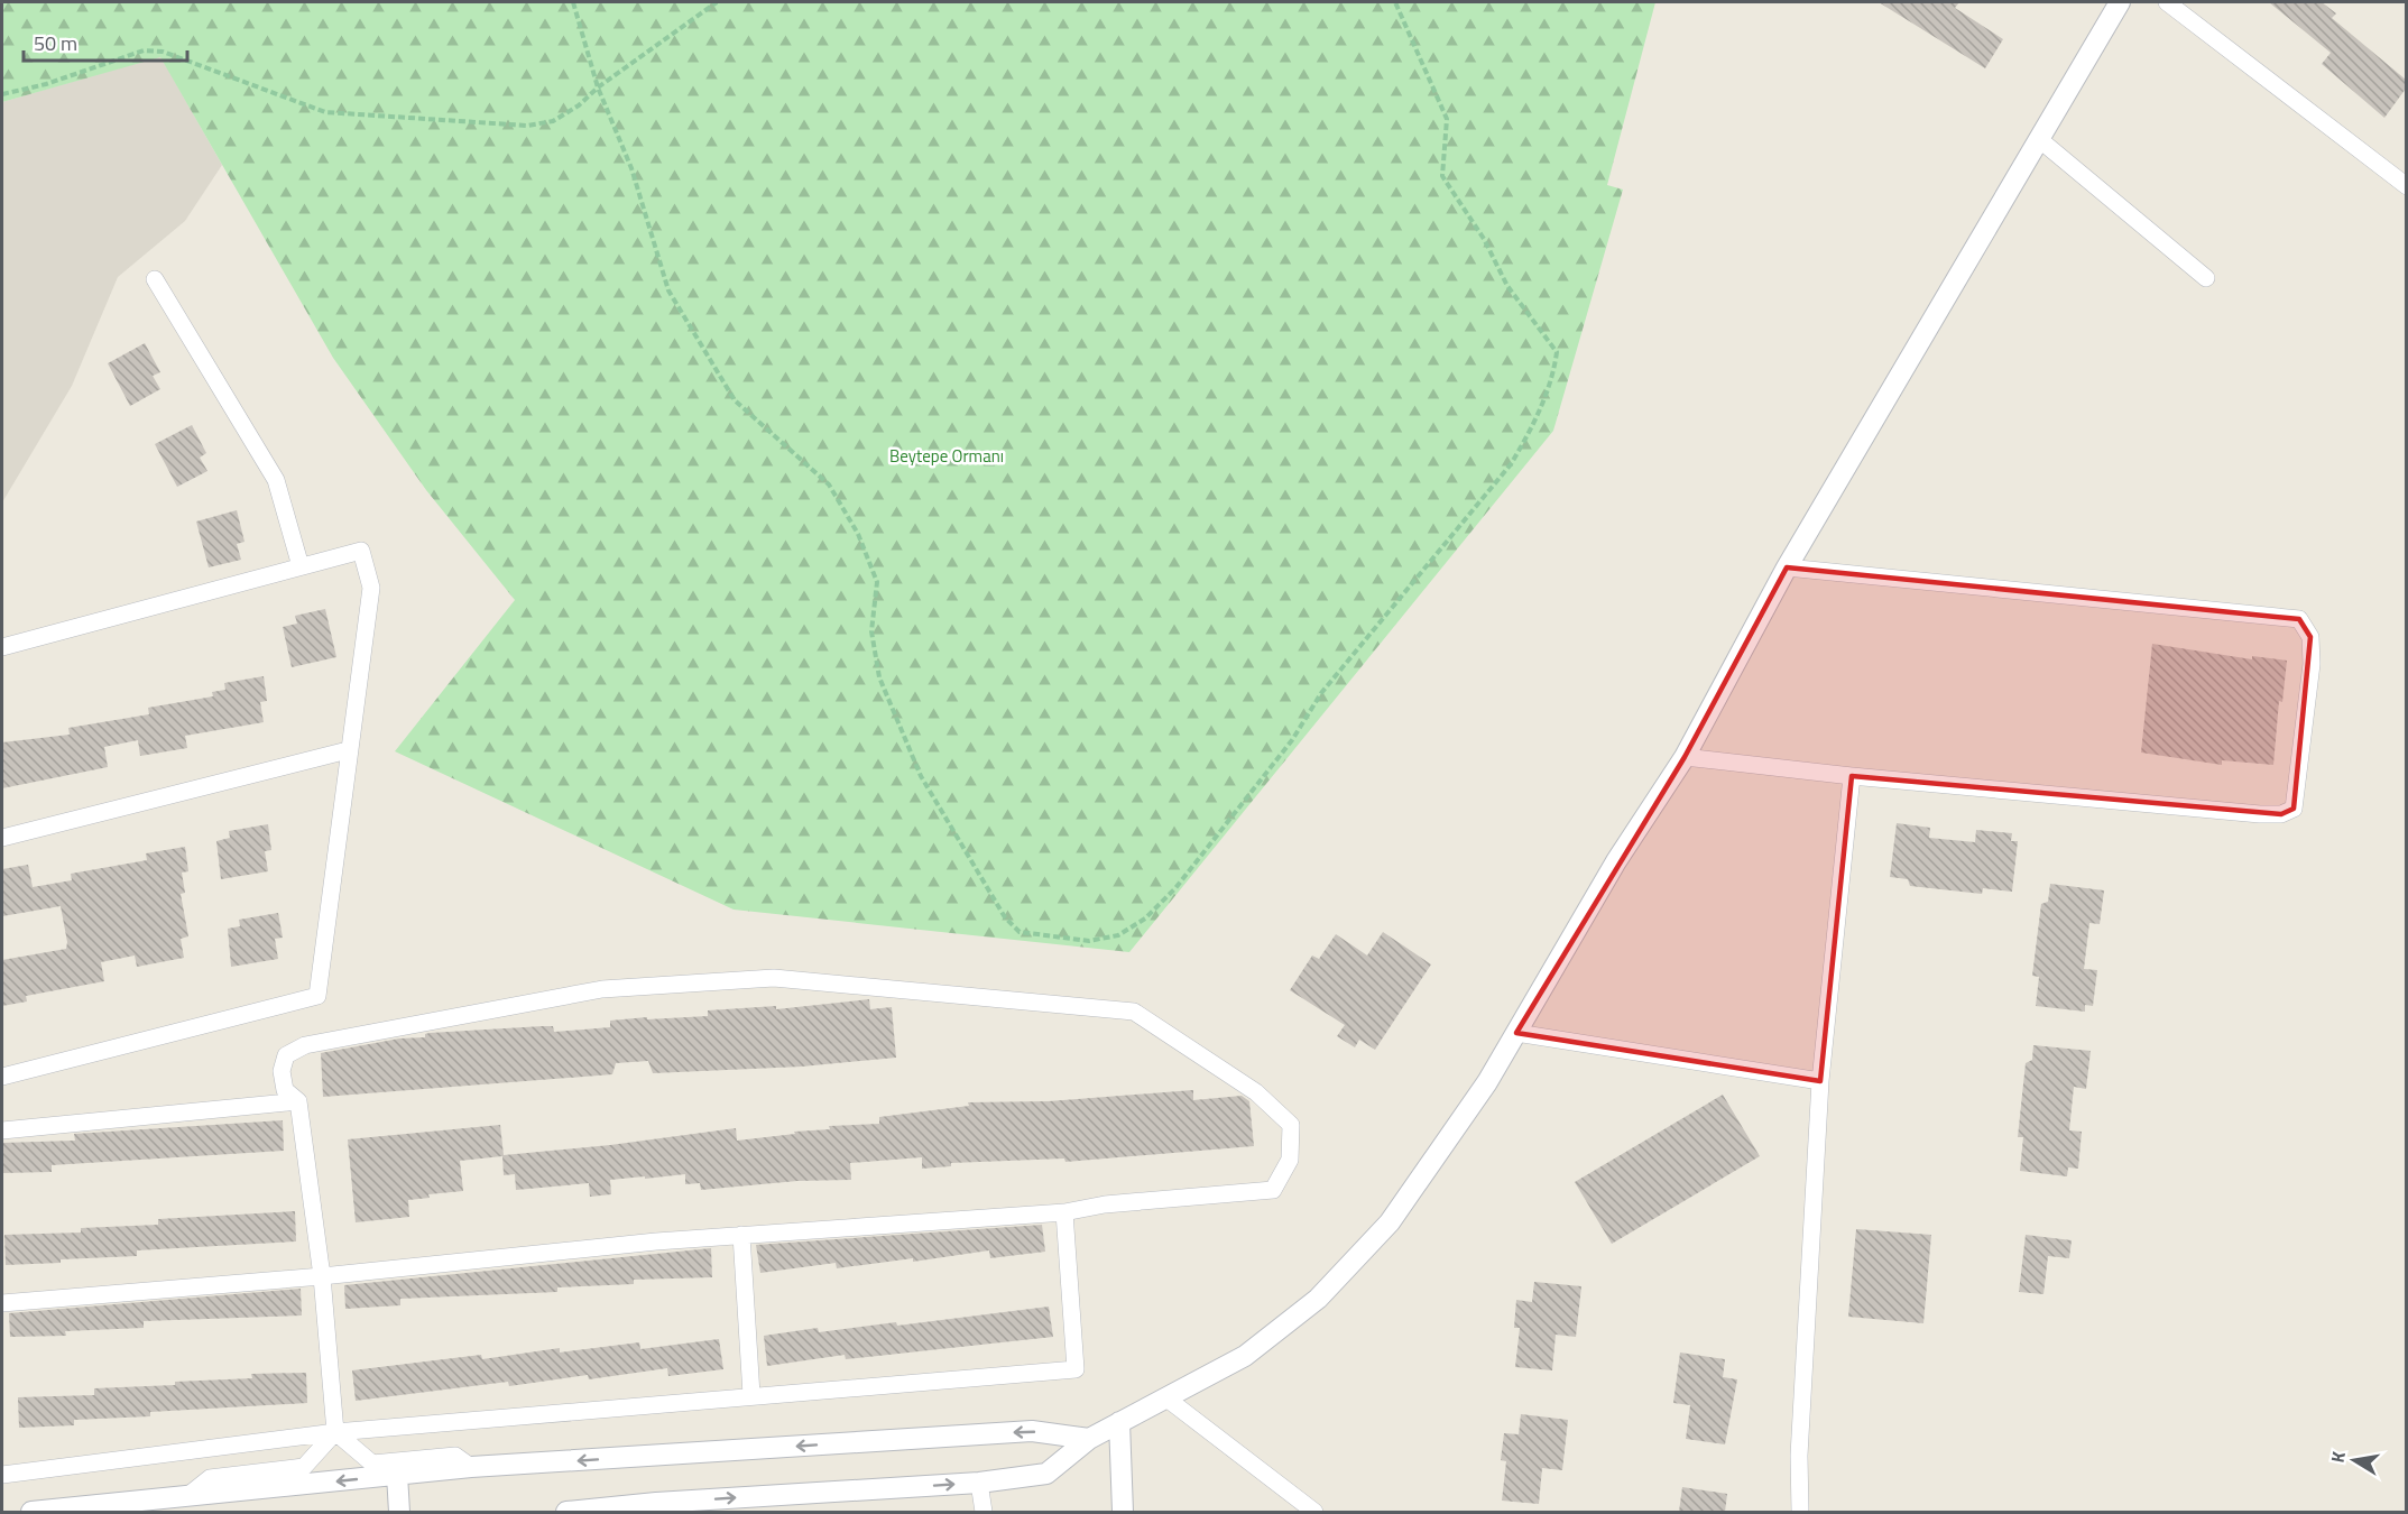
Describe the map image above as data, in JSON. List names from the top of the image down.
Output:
{
  "parks": ["Beytepe Ormanı"],
  "scale_bar": "50 m",
  "north": "left"
}
